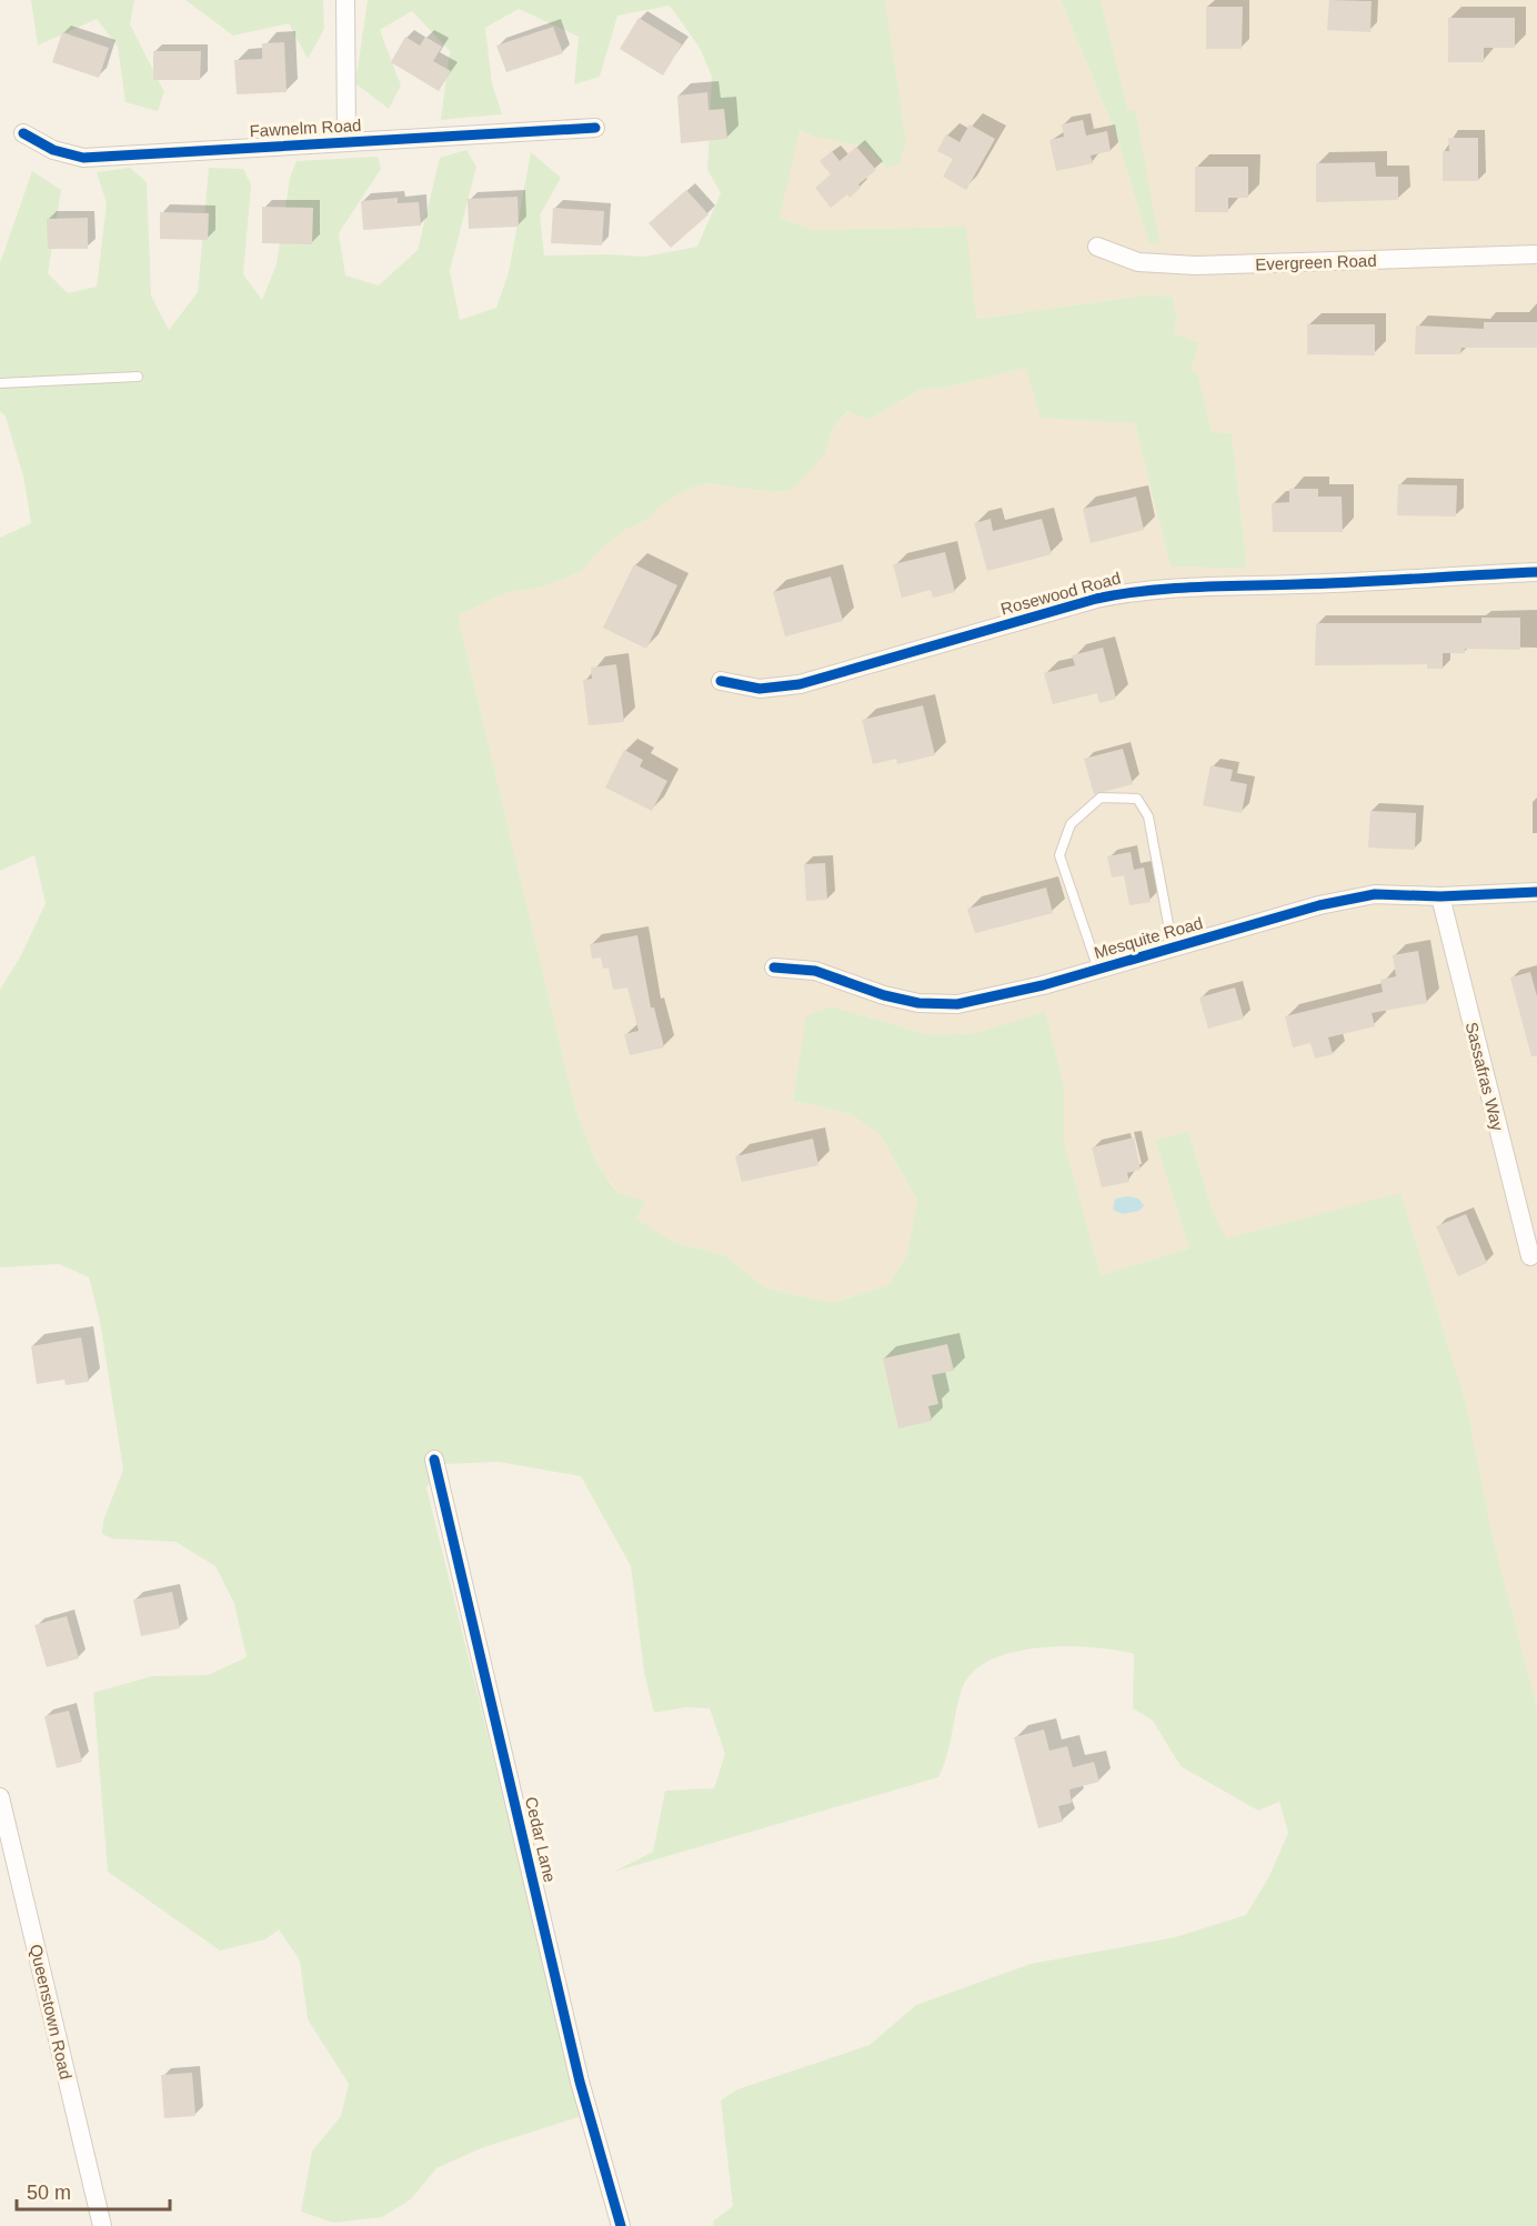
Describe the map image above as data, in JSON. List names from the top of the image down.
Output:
{
  "streets": {
    "street": [
      "Fawnelm Road",
      "Evergreen Road",
      "Rosewood Road",
      "Mesquite Road",
      "Sassafras Way",
      "Cedar Lane",
      "Queenstown Road"
    ]
  },
  "crossings": [
    ["Mesquite Road", "Sassafras Way"]
  ],
  "scale_bar": "50 m"
}
